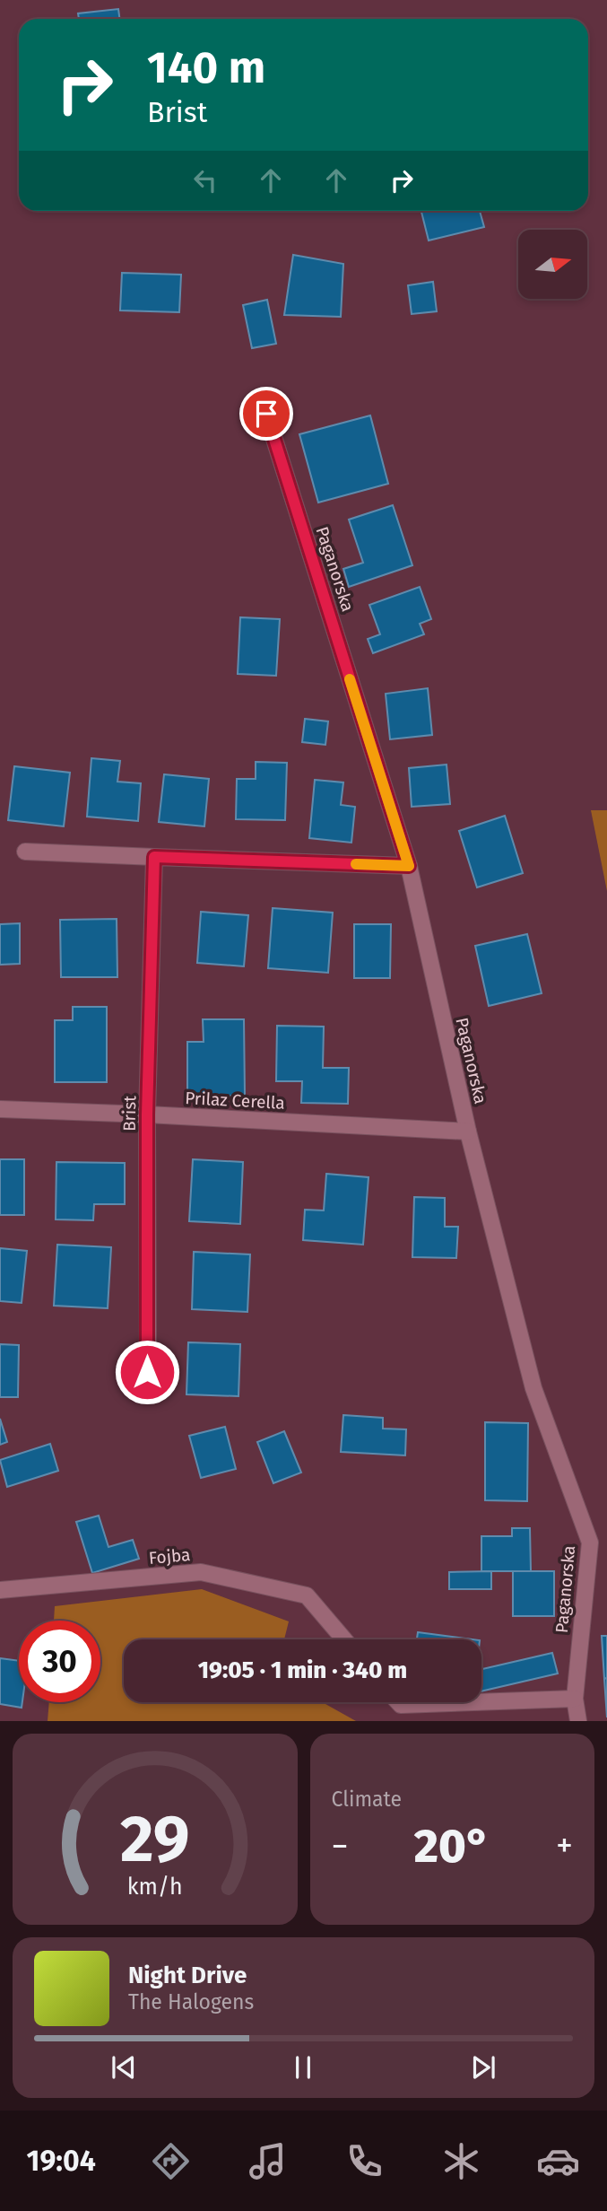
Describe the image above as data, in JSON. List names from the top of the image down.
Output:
{
  "streets": {
    "street": [
      "Paganorska",
      "Prilaz Cerella",
      "Brist",
      "Fojba"
    ]
  },
  "crossings": [
    ["Paganorska", "Prilaz Cerella"],
    ["Prilaz Cerella", "Brist"]
  ],
  "north": "right",
  "page": {
    "turn": ["140 m", "Brist"],
    "limit": "30",
    "trip": "19:05 · 1 min · 340 m",
    "tile": "Climate",
    "heat": ["−", "20°", "+"],
    "song": ["Night Drive", "The Halogens"],
    "tabs": "19:04",
    "gauge": ["29", "km/h"]
  }
}
